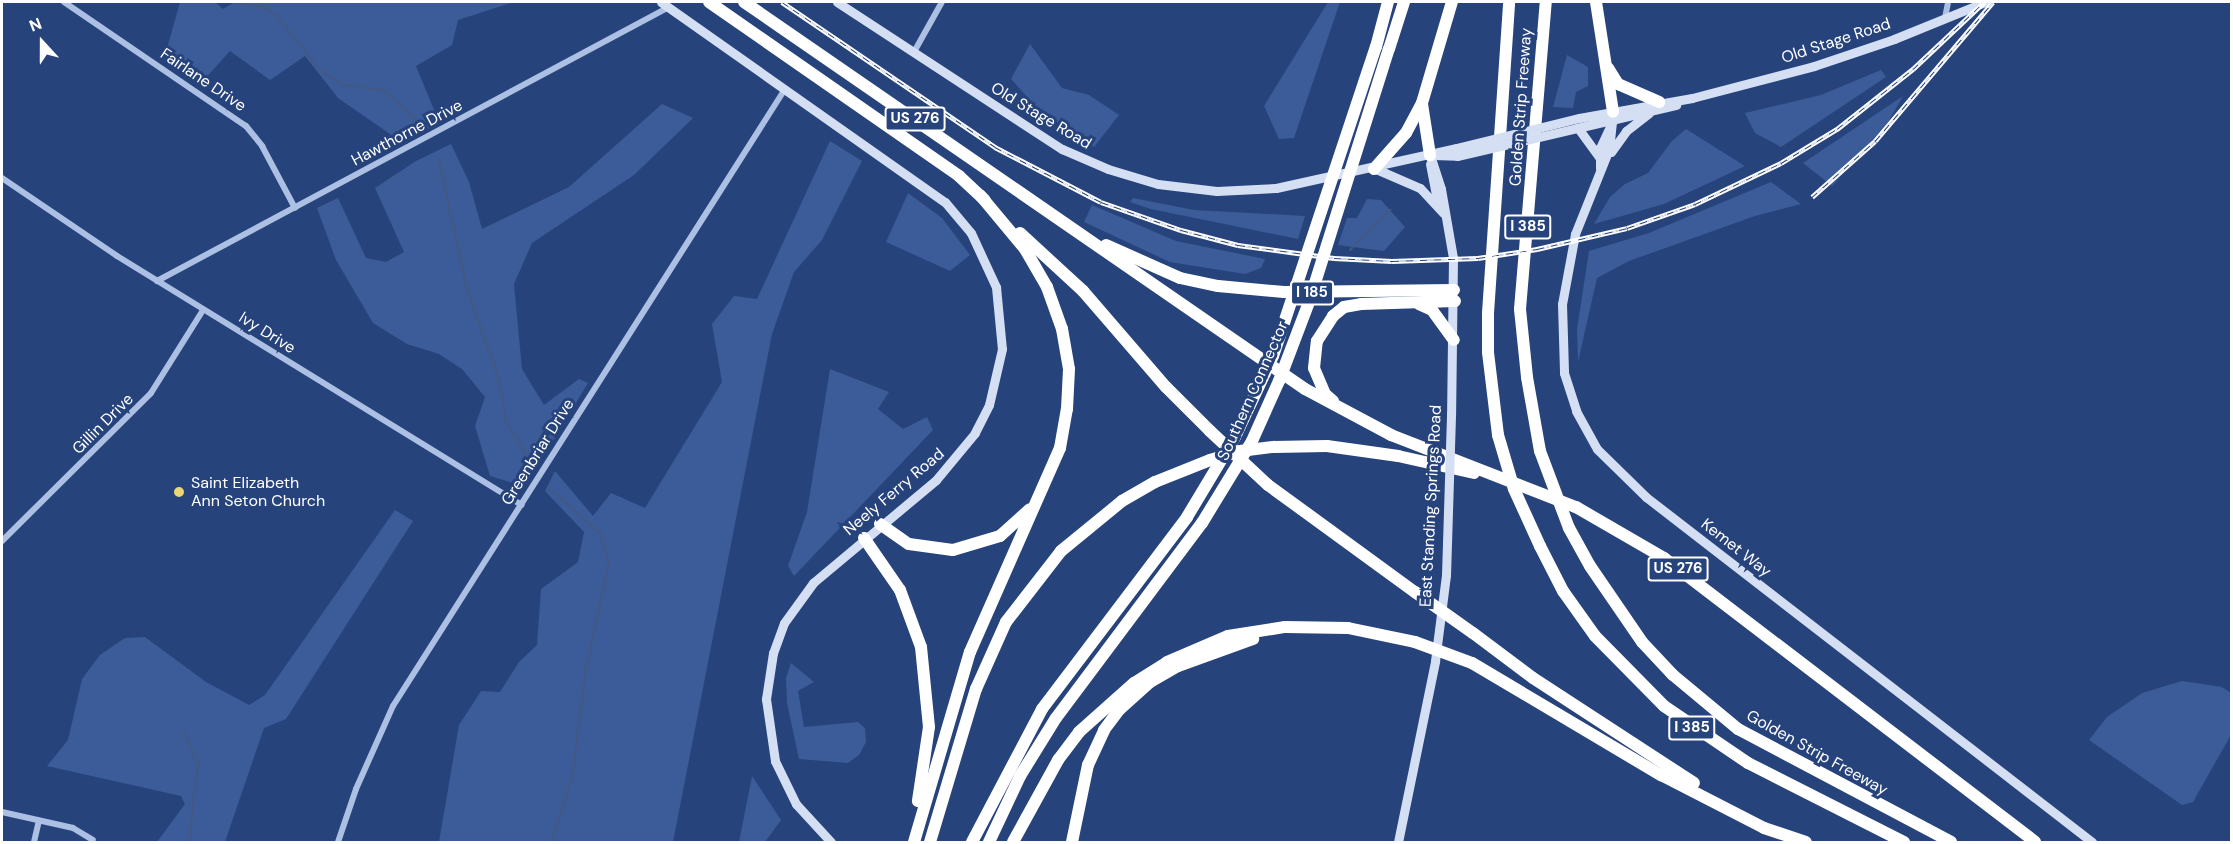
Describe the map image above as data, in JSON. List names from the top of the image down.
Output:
{
  "streets": {
    "highway": [
      "Golden Strip Freeway",
      "US 276",
      "I 385",
      "I 185",
      "Southern Connector"
    ],
    "street": [
      "Old Stage Road",
      "Fairlane Drive",
      "Hawthorne Drive",
      "Ivy Drive",
      "Gillin Drive",
      "Greenbriar Drive",
      "Neely Ferry Road",
      "East Standing Springs Road",
      "Kemet Way"
    ]
  },
  "crossings": [
    ["Old Stage Road", "East Standing Springs Road"],
    ["Old Stage Road", "Kemet Way"],
    ["Fairlane Drive", "Hawthorne Drive"],
    ["Hawthorne Drive", "Ivy Drive"],
    ["Hawthorne Drive", "Neely Ferry Road"],
    ["Ivy Drive", "Gillin Drive"],
    ["Ivy Drive", "Greenbriar Drive"],
    ["Greenbriar Drive", "Neely Ferry Road"]
  ],
  "places": ["Saint Elizabeth Ann Seton Church"],
  "north": "top"
}
